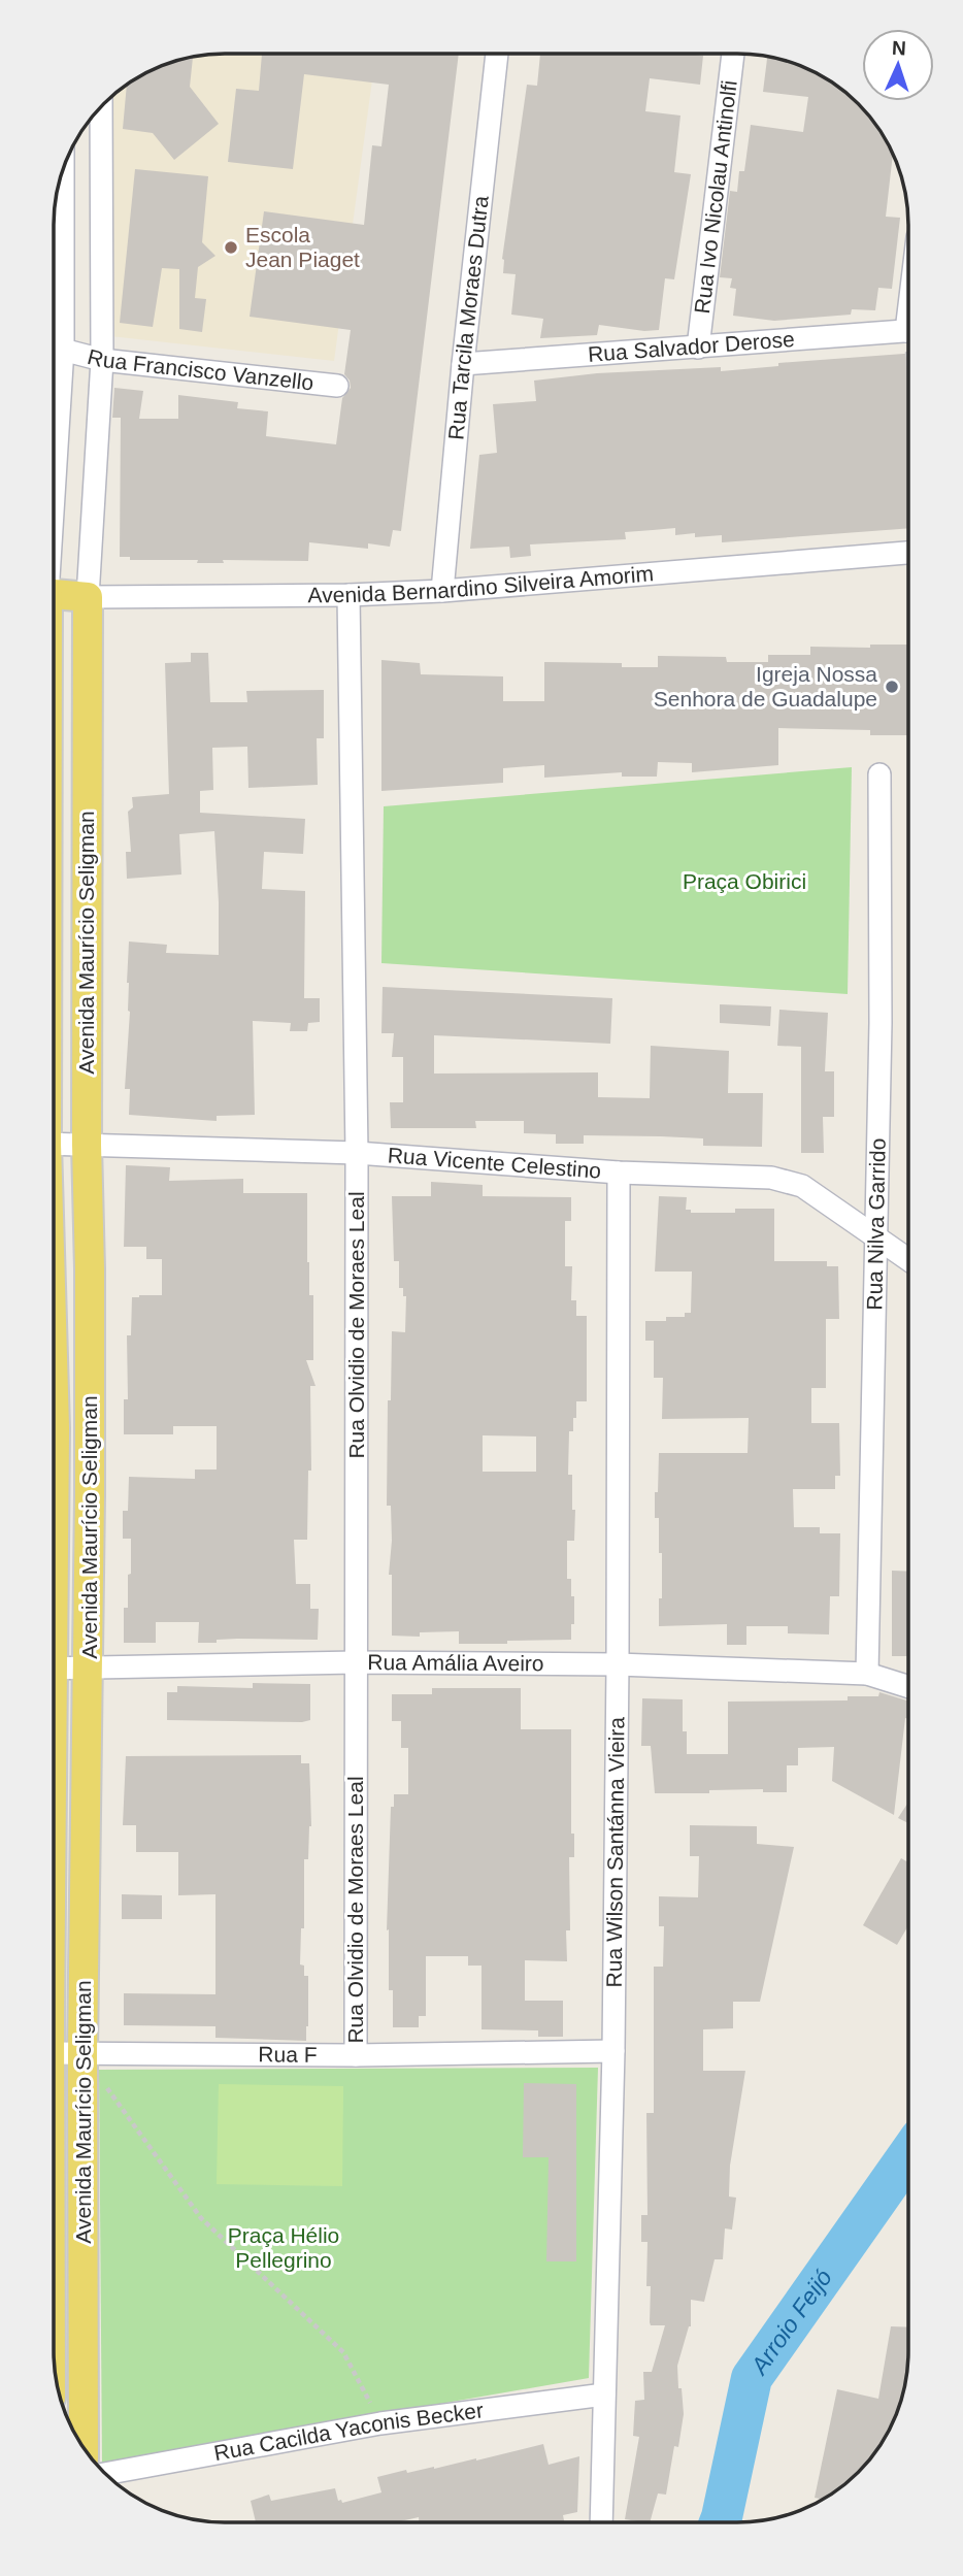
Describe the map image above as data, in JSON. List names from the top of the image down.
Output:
{
  "streets": {
    "main road": ["Avenida Bernardino Silveira Amorim", "Avenida Maurício Seligman"],
    "street": [
      "Rua Ivo Nicolau Antinolfi",
      "Rua Tarcila Moraes Dutra",
      "Rua Salvador Derose",
      "Rua Francisco Vanzello",
      "Rua Vicente Celestino",
      "Rua Nilva Garrido",
      "Rua Olvidio de Moraes Leal",
      "Rua Amália Aveiro",
      "Rua Wilson Santánna Vieira",
      "Rua F",
      "Rua Cacilda Yaconis Becker"
    ]
  },
  "crossings": [
    ["Rua Ivo Nicolau Antinolfi", "Rua Salvador Derose"],
    ["Rua Tarcila Moraes Dutra", "Rua Salvador Derose"],
    ["Rua Tarcila Moraes Dutra", "Avenida Bernardino Silveira Amorim"],
    ["Avenida Bernardino Silveira Amorim", "Avenida Maurício Seligman"],
    ["Avenida Bernardino Silveira Amorim", "Rua Olvidio de Moraes Leal"],
    ["Avenida Maurício Seligman", "Rua Vicente Celestino"],
    ["Avenida Maurício Seligman", "Rua Amália Aveiro"],
    ["Avenida Maurício Seligman", "Rua F"],
    ["Rua Vicente Celestino", "Rua Nilva Garrido"],
    ["Rua Vicente Celestino", "Rua Olvidio de Moraes Leal"],
    ["Rua Vicente Celestino", "Rua Wilson Santánna Vieira"],
    ["Rua Nilva Garrido", "Rua Amália Aveiro"],
    ["Rua Olvidio de Moraes Leal", "Rua Amália Aveiro"],
    ["Rua Olvidio de Moraes Leal", "Rua F"],
    ["Rua Amália Aveiro", "Rua Wilson Santánna Vieira"],
    ["Rua Wilson Santánna Vieira", "Rua F"],
    ["Rua Wilson Santánna Vieira", "Rua Cacilda Yaconis Becker"]
  ],
  "water": ["Arroio Feijó"],
  "parks": ["Praça Obirici", "Praça Hélio Pellegrino"],
  "places": ["Escola Jean Piaget", "Igreja Nossa Senhora de Guadalupe"],
  "north": "top"
}
